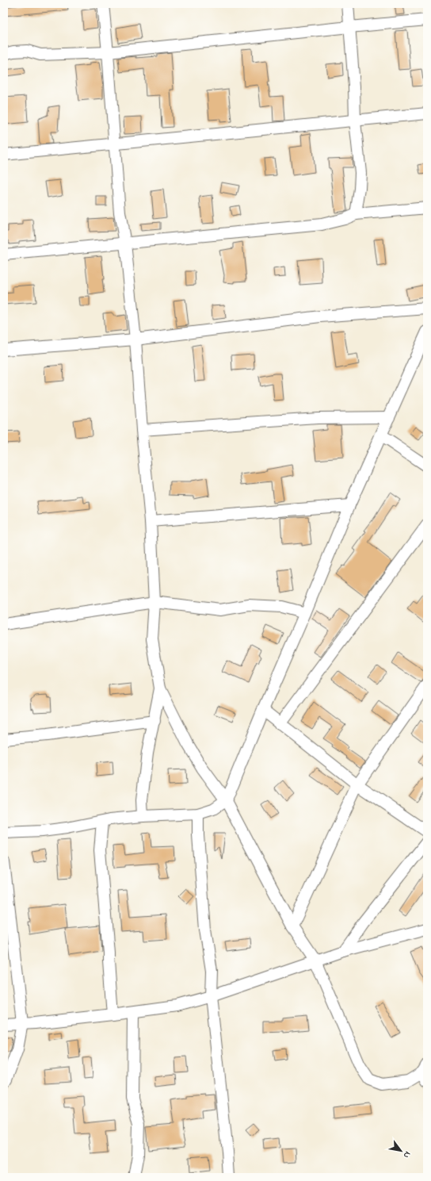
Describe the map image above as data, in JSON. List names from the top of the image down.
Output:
{
  "north": "bottom right"
}
